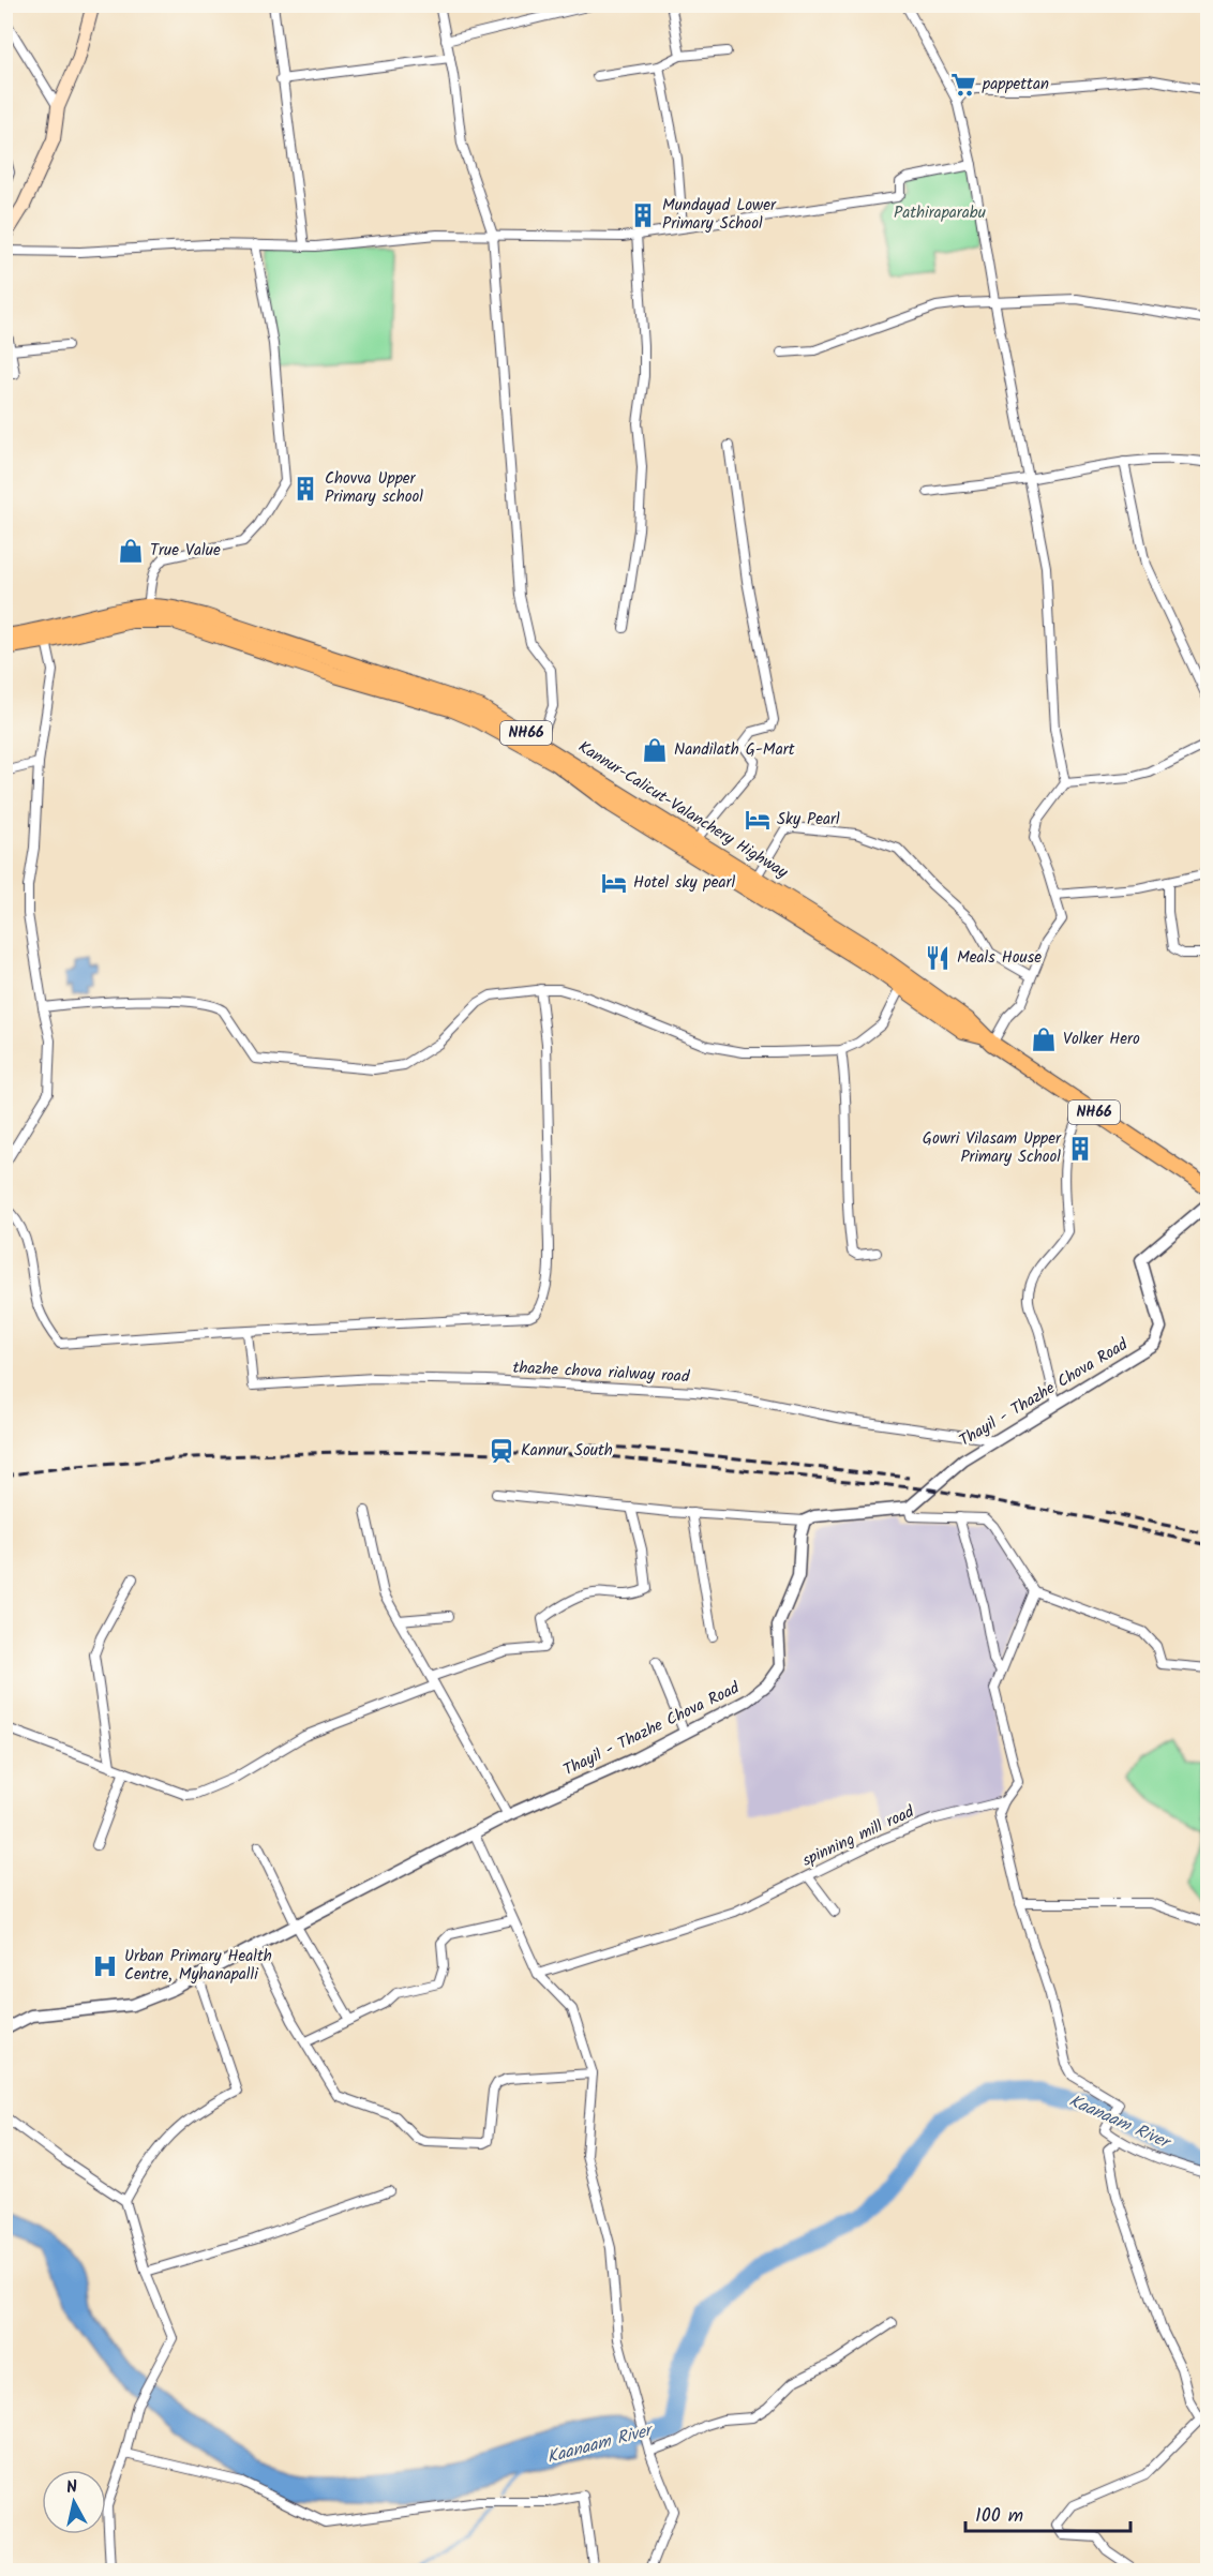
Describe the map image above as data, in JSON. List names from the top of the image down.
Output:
{
  "streets": {
    "highway": ["NH66", "Kannur-Calicut-Valanchery Highway"],
    "street": ["thazhe chova rialway road", "Thayil - Thazhe Chova Road", "spinning mill road"]
  },
  "crossings": [
    ["thazhe chova rialway road", "Thayil - Thazhe Chova Road"]
  ],
  "water": ["Kaanaam River"],
  "parks": ["Pathiraparabu"],
  "places": {
    "supermarket": ["pappettan"],
    "building": ["Mundayad Lower Primary School", "Chovva Upper Primary school", "Gowri Vilasam Upper Primary School"],
    "shop": ["True Value", "Nandilath G-Mart", "Volker Hero"],
    "hotel": ["Sky Pearl", "Hotel sky pearl"],
    "restaurant": ["Meals House"],
    "station": ["Kannur South"],
    "hospital": ["Urban Primary Health Centre, Myhanapalli"]
  },
  "scale_bar": "100 m",
  "north": "top"
}
